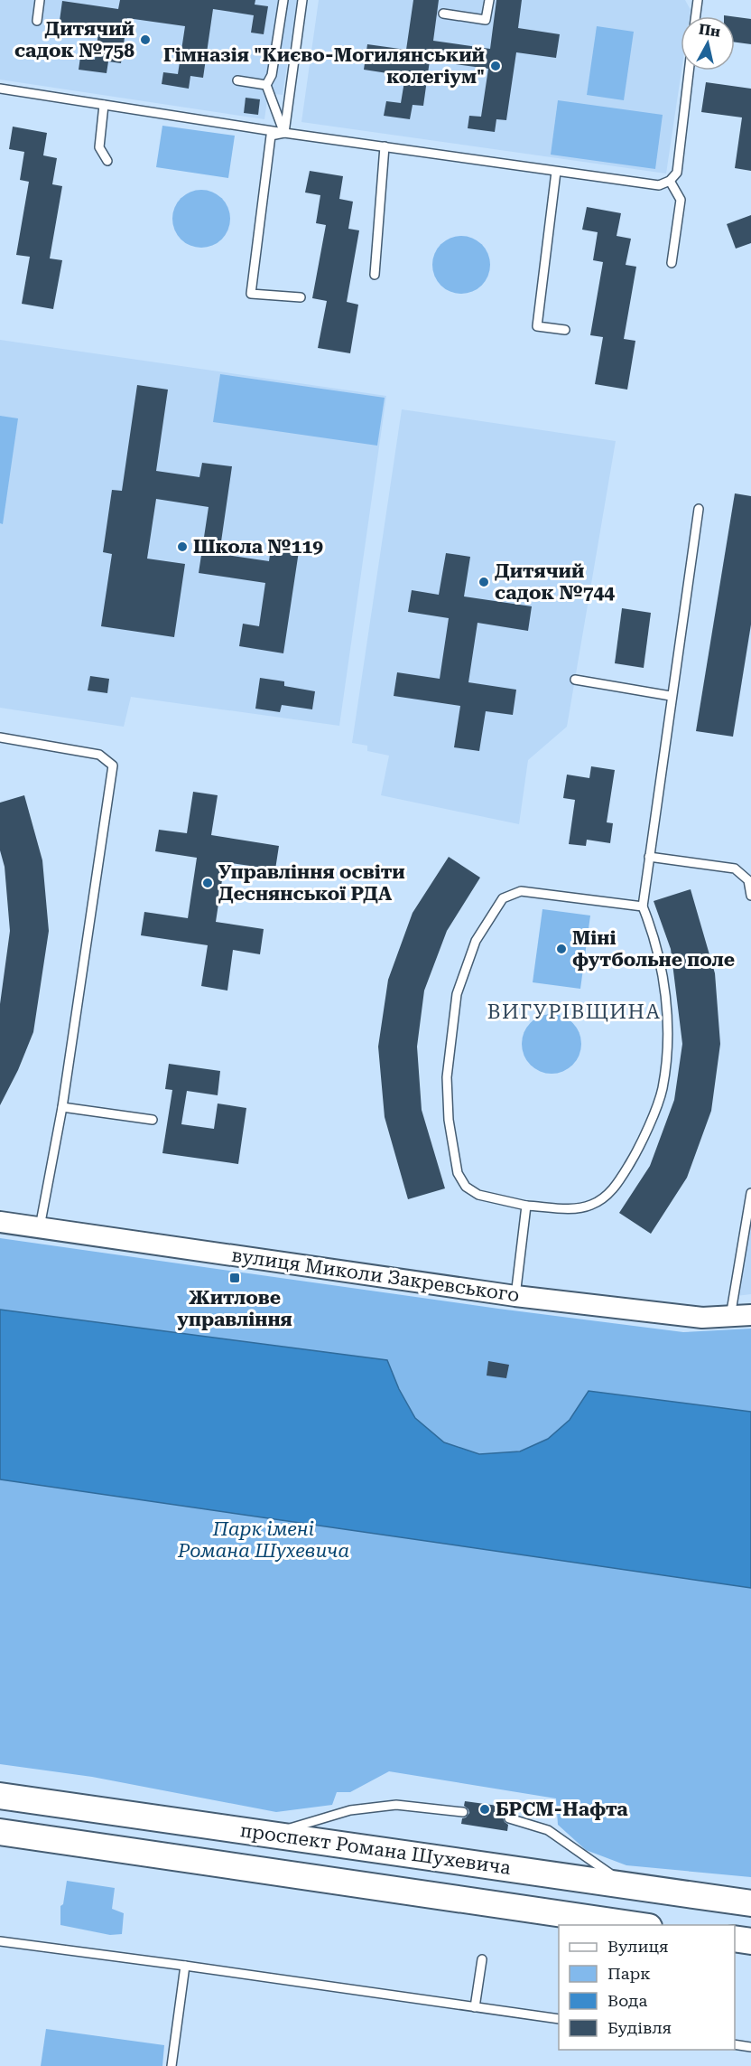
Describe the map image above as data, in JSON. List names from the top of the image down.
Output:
{
  "streets": {
    "main road": ["проспект Романа Шухевича"],
    "street": ["вулиця Миколи Закревського"]
  },
  "districts": ["ВИГУРІВЩИНА"],
  "parks": ["Парк імені Романа Шухевича"],
  "places": {
    "other": [
      "Дитячий садок №758",
      "Гімназія \"Києво-Могилянський колегіум\"",
      "Школа №119",
      "Дитячий садок №744",
      "Управління освіти Деснянської РДА",
      "Міні футбольне поле",
      "БРСМ-Нафта"
    ],
    "transit": ["Житлове управління"]
  },
  "legend": [
    "Вулиця",
    "Парк",
    "Вода",
    "Будівля"
  ],
  "north": "top"
}
